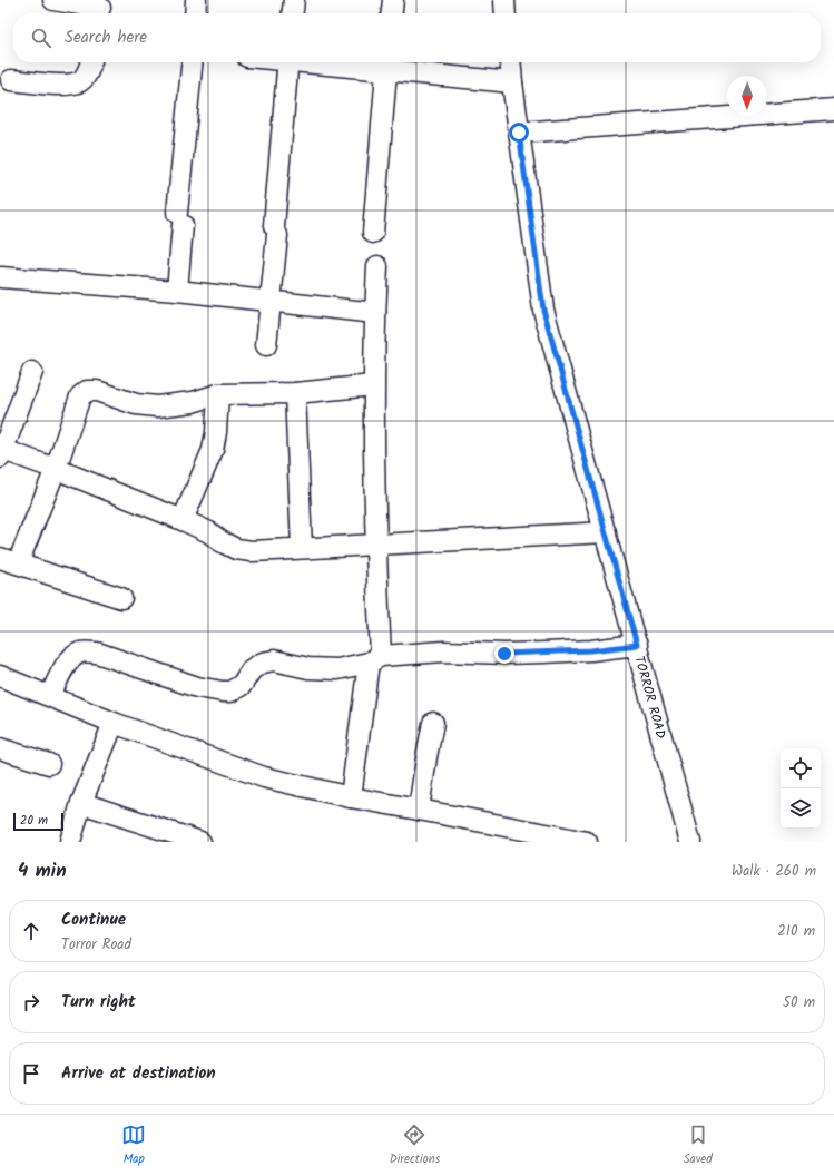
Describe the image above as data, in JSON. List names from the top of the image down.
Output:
{
  "streets": {
    "street": ["TORROR ROAD"]
  },
  "scale_bar": "20 m",
  "north": "bottom",
  "page": {
    "search": "Search here",
    "scale": "20 m",
    "heading": ["4 min", "Walk · 260 m"],
    "list": [
      ["Continue", "Torror Road", "210 m"],
      ["Turn right", "50 m"],
      "Arrive at destination"
    ],
    "nav": ["Map", "Directions", "Saved"]
  }
}
